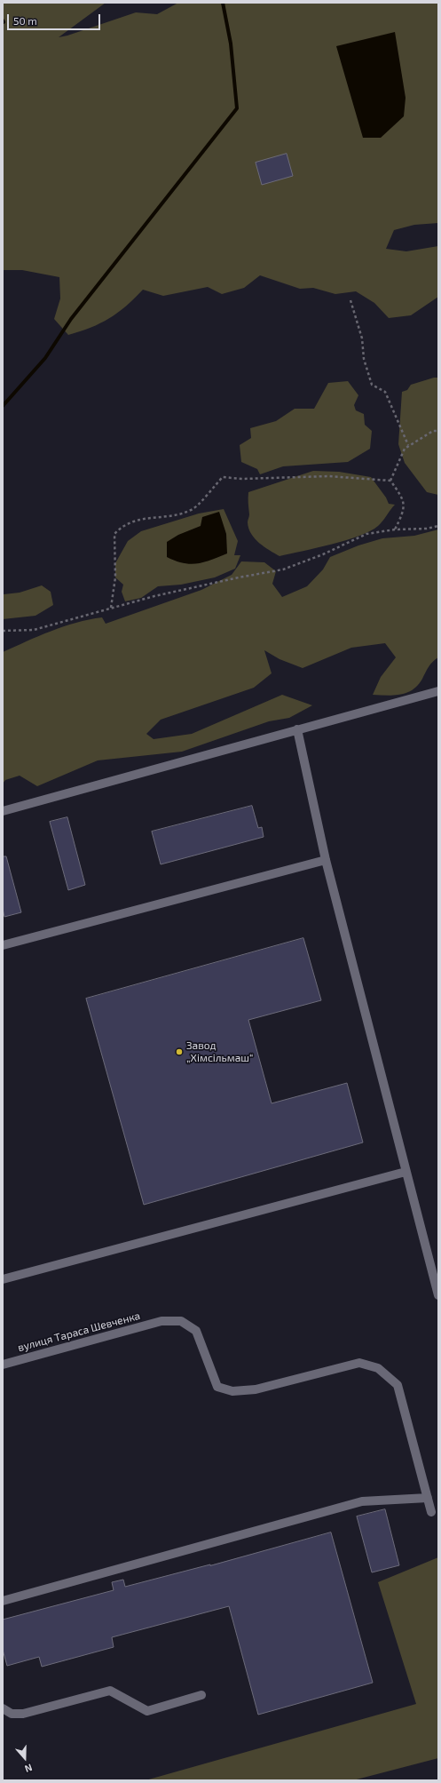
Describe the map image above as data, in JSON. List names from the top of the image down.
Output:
{
  "streets": {
    "lane": ["вулиця Тараса Шевченка"]
  },
  "places": ["Завод „Хімсільмаш“"],
  "scale_bar": "50 m",
  "north": "bottom"
}
